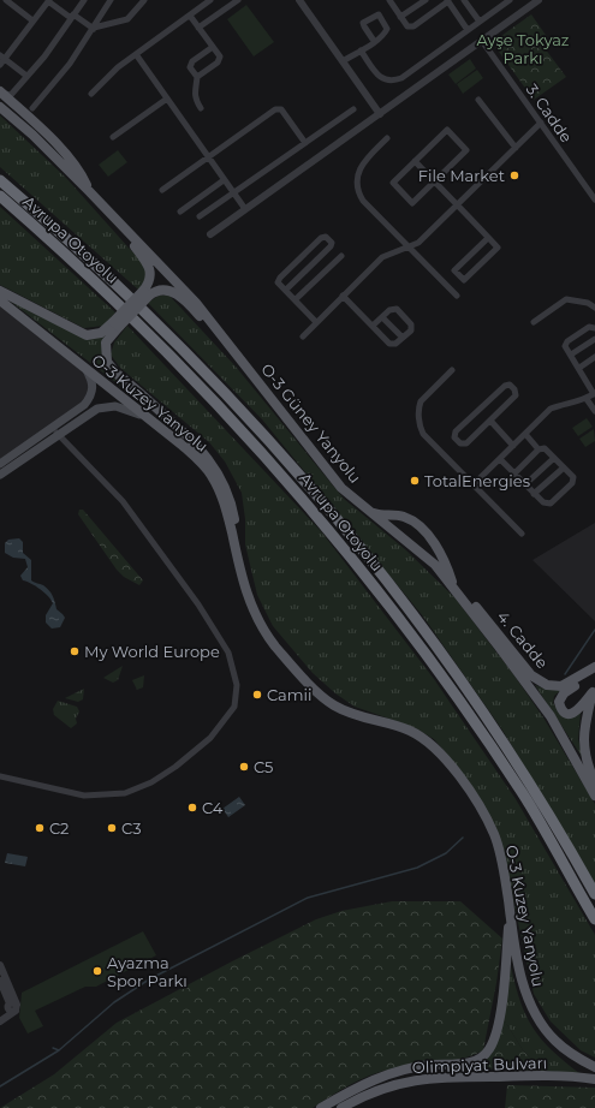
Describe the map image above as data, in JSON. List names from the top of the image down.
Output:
{
  "streets": {
    "highway": ["Avrupa Otoyolu"],
    "main road": [
      "O-3 Kuzey Yanyolu",
      "O-3 Güney Yanyolu",
      "4. Cadde",
      "Olimpiyat Bulvarı"
    ],
    "street": ["3. Cadde"]
  },
  "crossings": [
    ["O-3 Kuzey Yanyolu", "Olimpiyat Bulvarı"],
    ["O-3 Güney Yanyolu", "4. Cadde"]
  ],
  "parks": ["Ayşe Tokyaz Parkı"],
  "places": [
    "File Market",
    "TotalEnergies",
    "My World Europe",
    "Camii",
    "C5",
    "C4",
    "C2",
    "C3",
    "Ayazma Spor Parkı"
  ]
}
